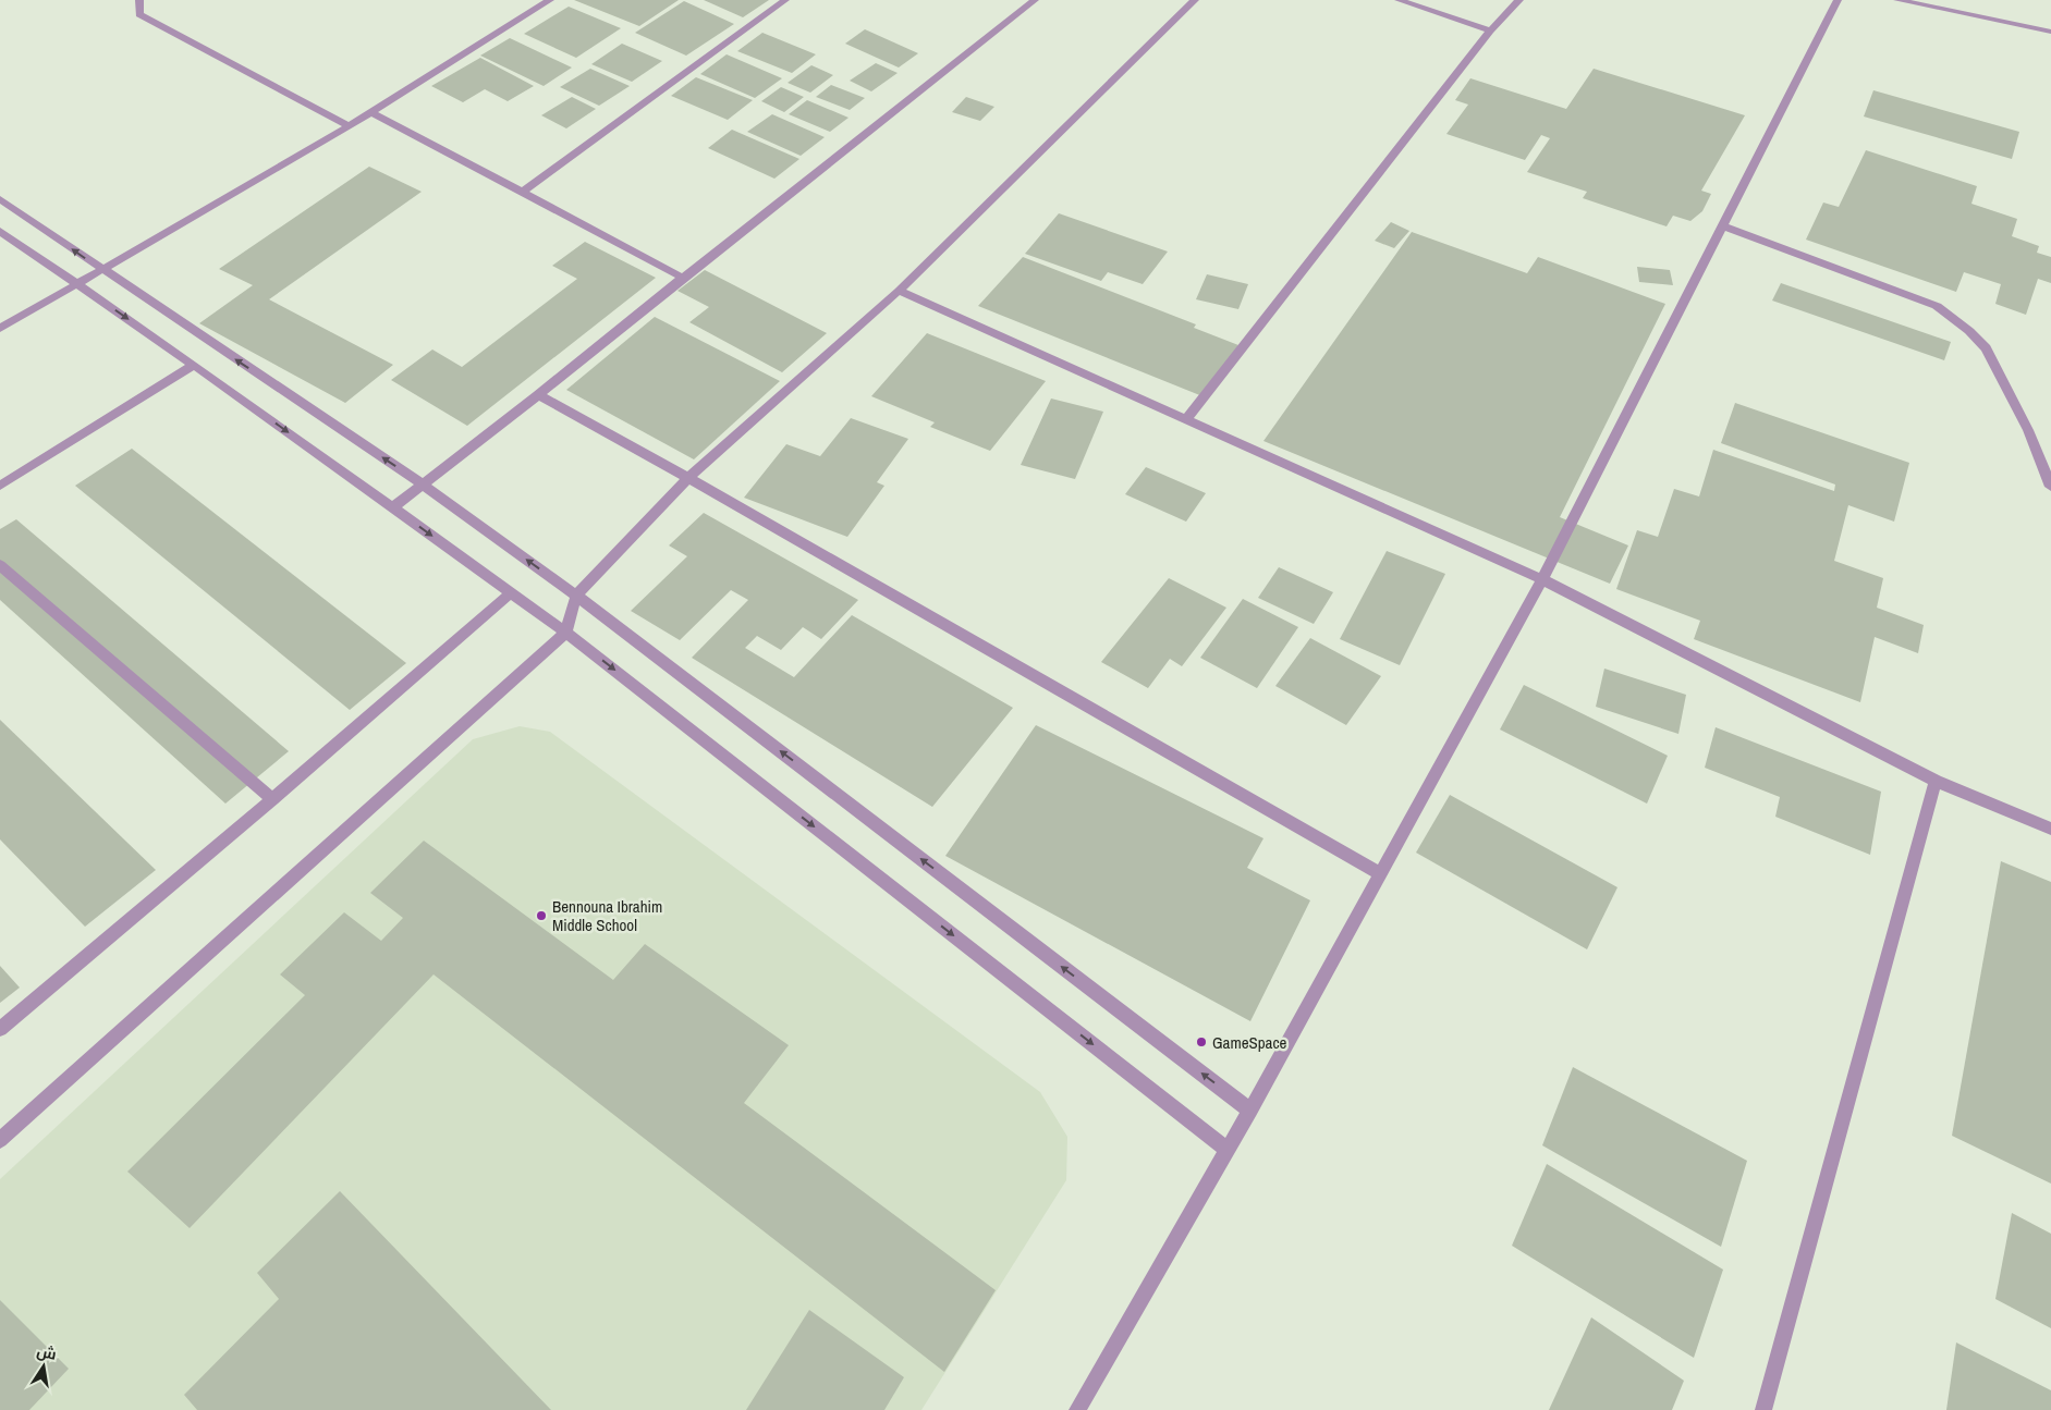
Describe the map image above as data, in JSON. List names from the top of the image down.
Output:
{
  "places": ["Bennouna Ibrahim Middle School", "GameSpace"],
  "north": "top"
}
